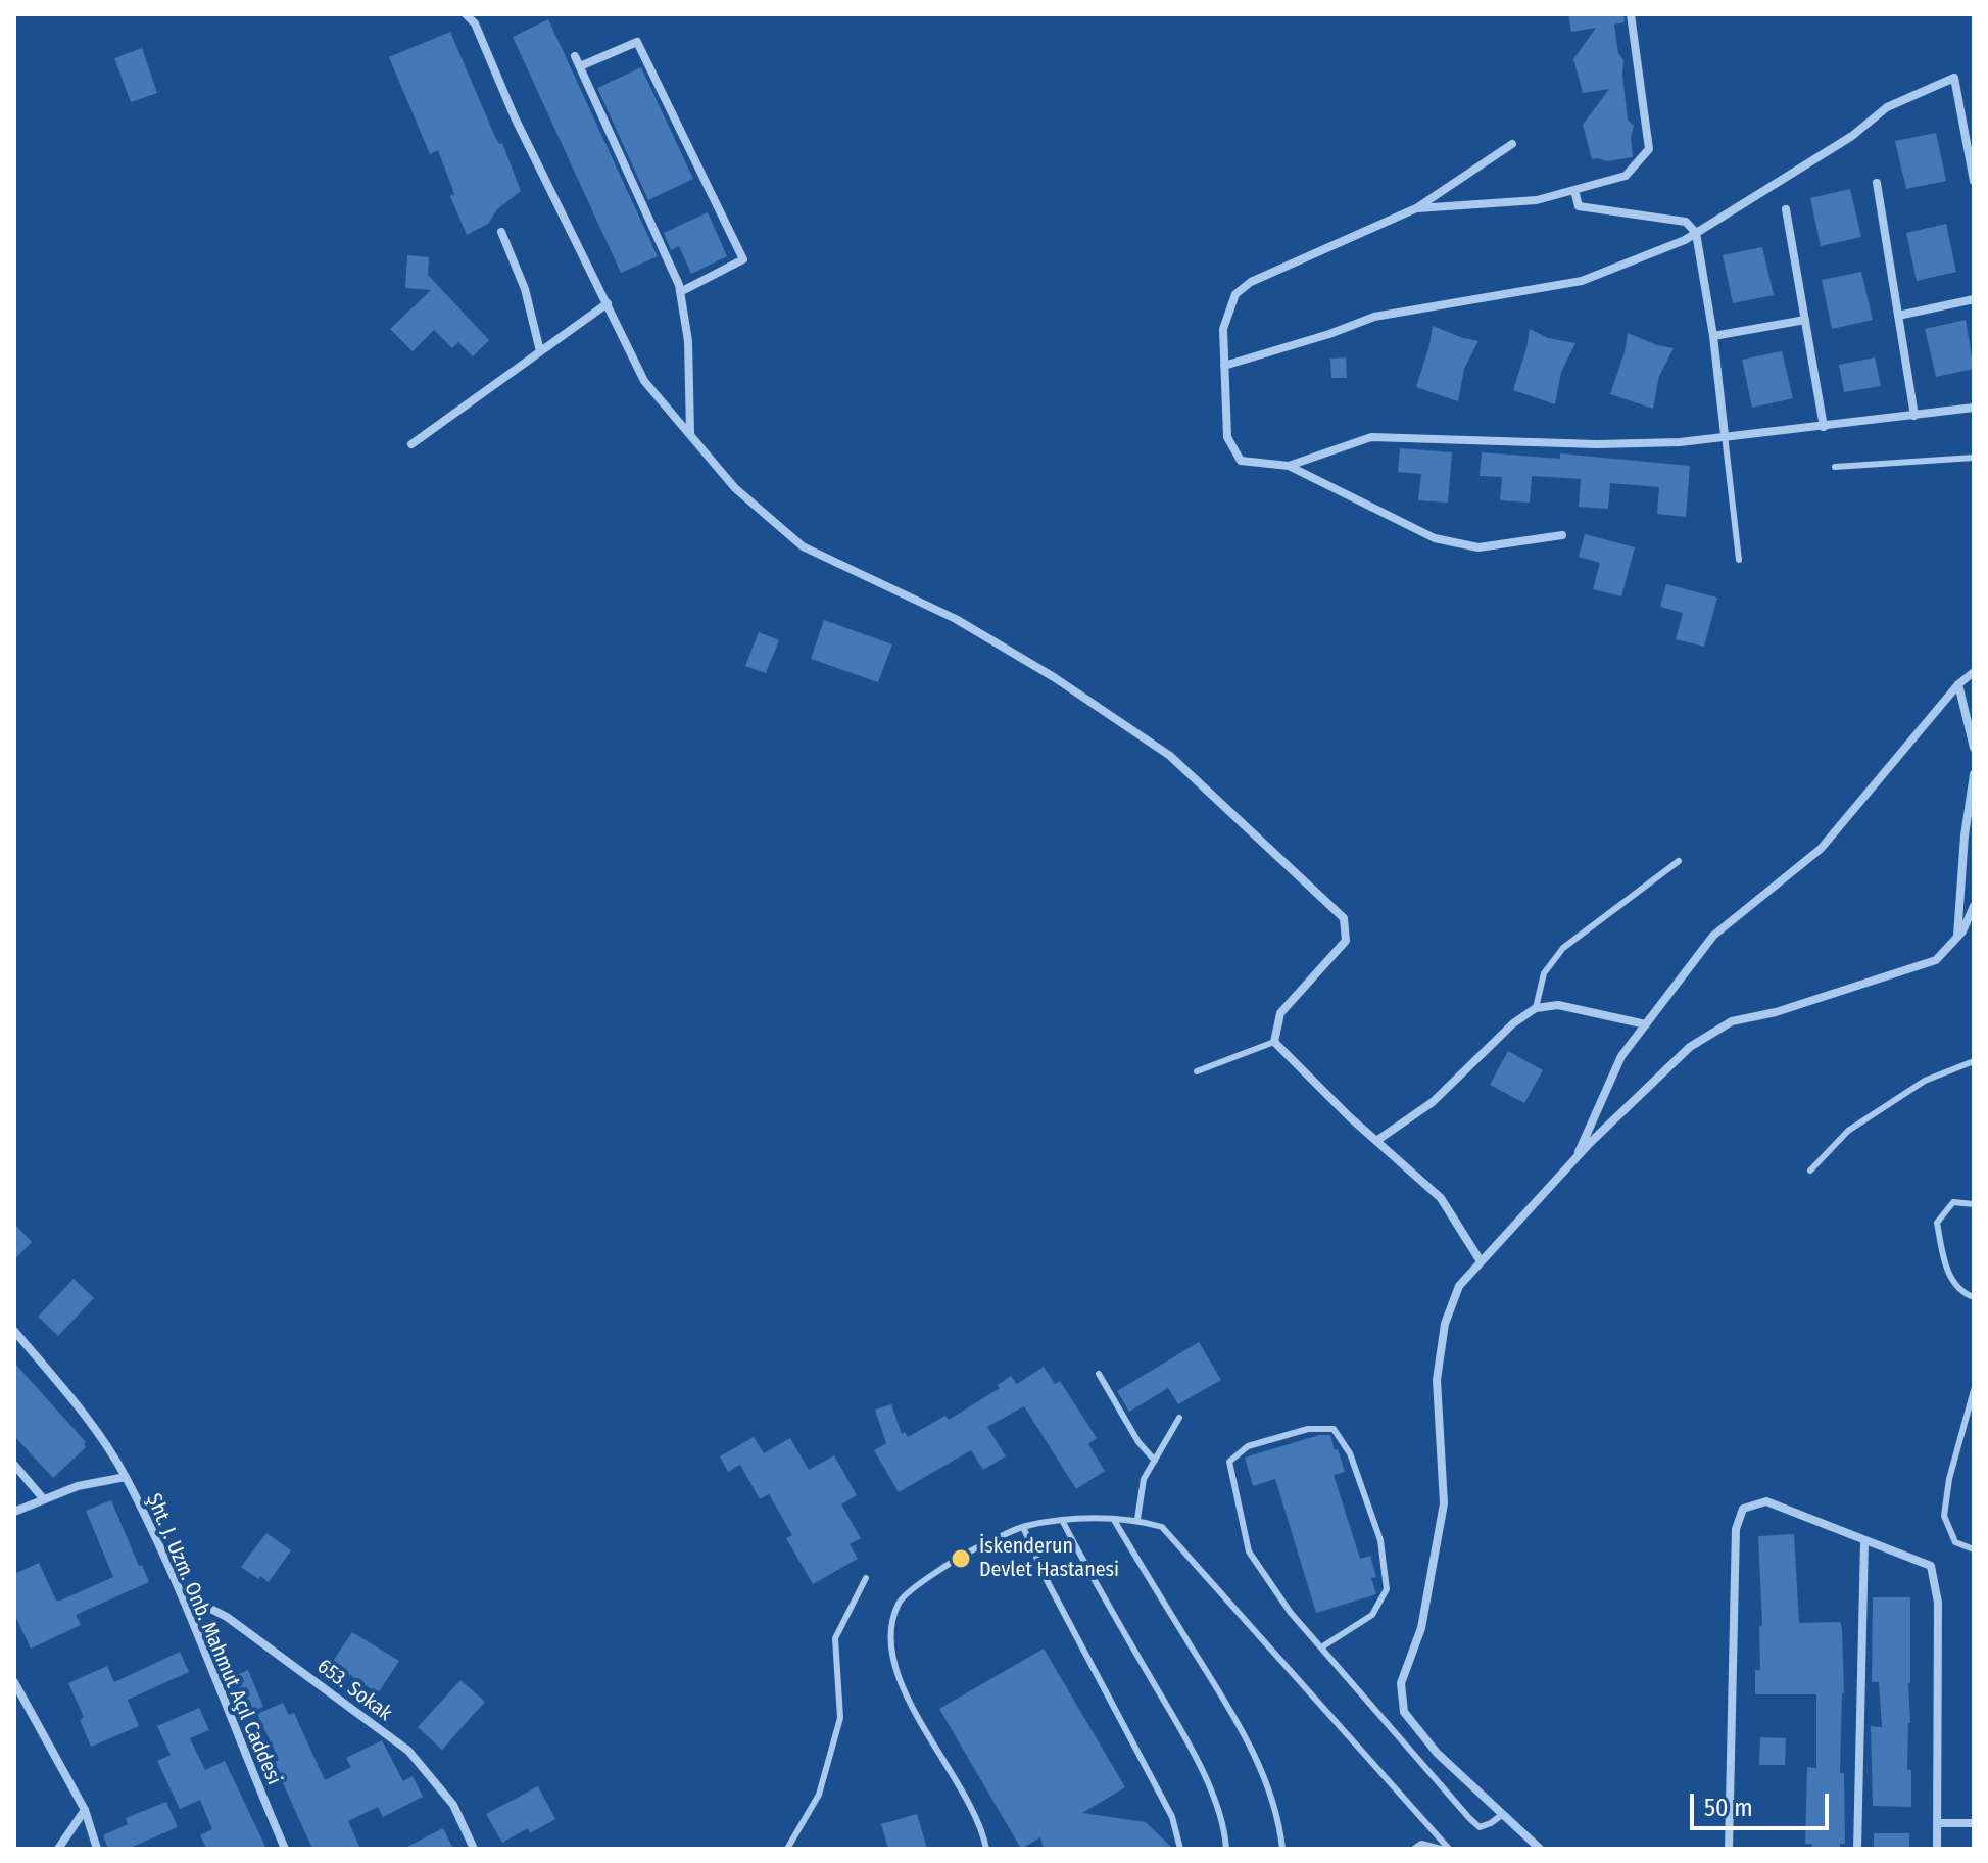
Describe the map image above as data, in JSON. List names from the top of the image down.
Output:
{
  "streets": {
    "street": ["Şht. J. Uzm. Onb. Mahmut Açıl Caddesi", "653. Sokak"]
  },
  "crossings": [
    ["Şht. J. Uzm. Onb. Mahmut Açıl Caddesi", "653. Sokak"]
  ],
  "places": ["İskenderun Devlet Hastanesi"],
  "scale_bar": "50 m"
}
